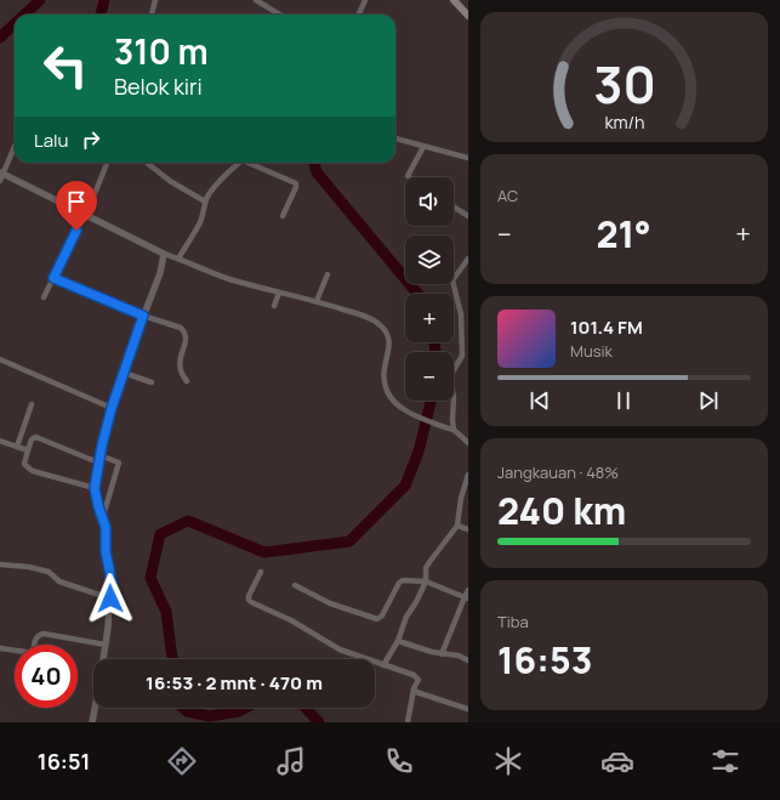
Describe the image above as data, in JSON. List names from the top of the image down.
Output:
{
  "page": {
    "turn": ["310 m", "Belok kiri"],
    "then": "Lalu",
    "tile": [
      "AC",
      ["Jangkauan · 48%", "240 km"],
      ["Tiba", "16:53"]
    ],
    "map_buttons": ["+", "−"],
    "heat": ["−", "21°", "+"],
    "song": ["101.4 FM", "Musik"],
    "limit": "40",
    "trip": "16:53 · 2 mnt · 470 m",
    "tabs": "16:51",
    "gauge": ["30", "km/h"]
  }
}
